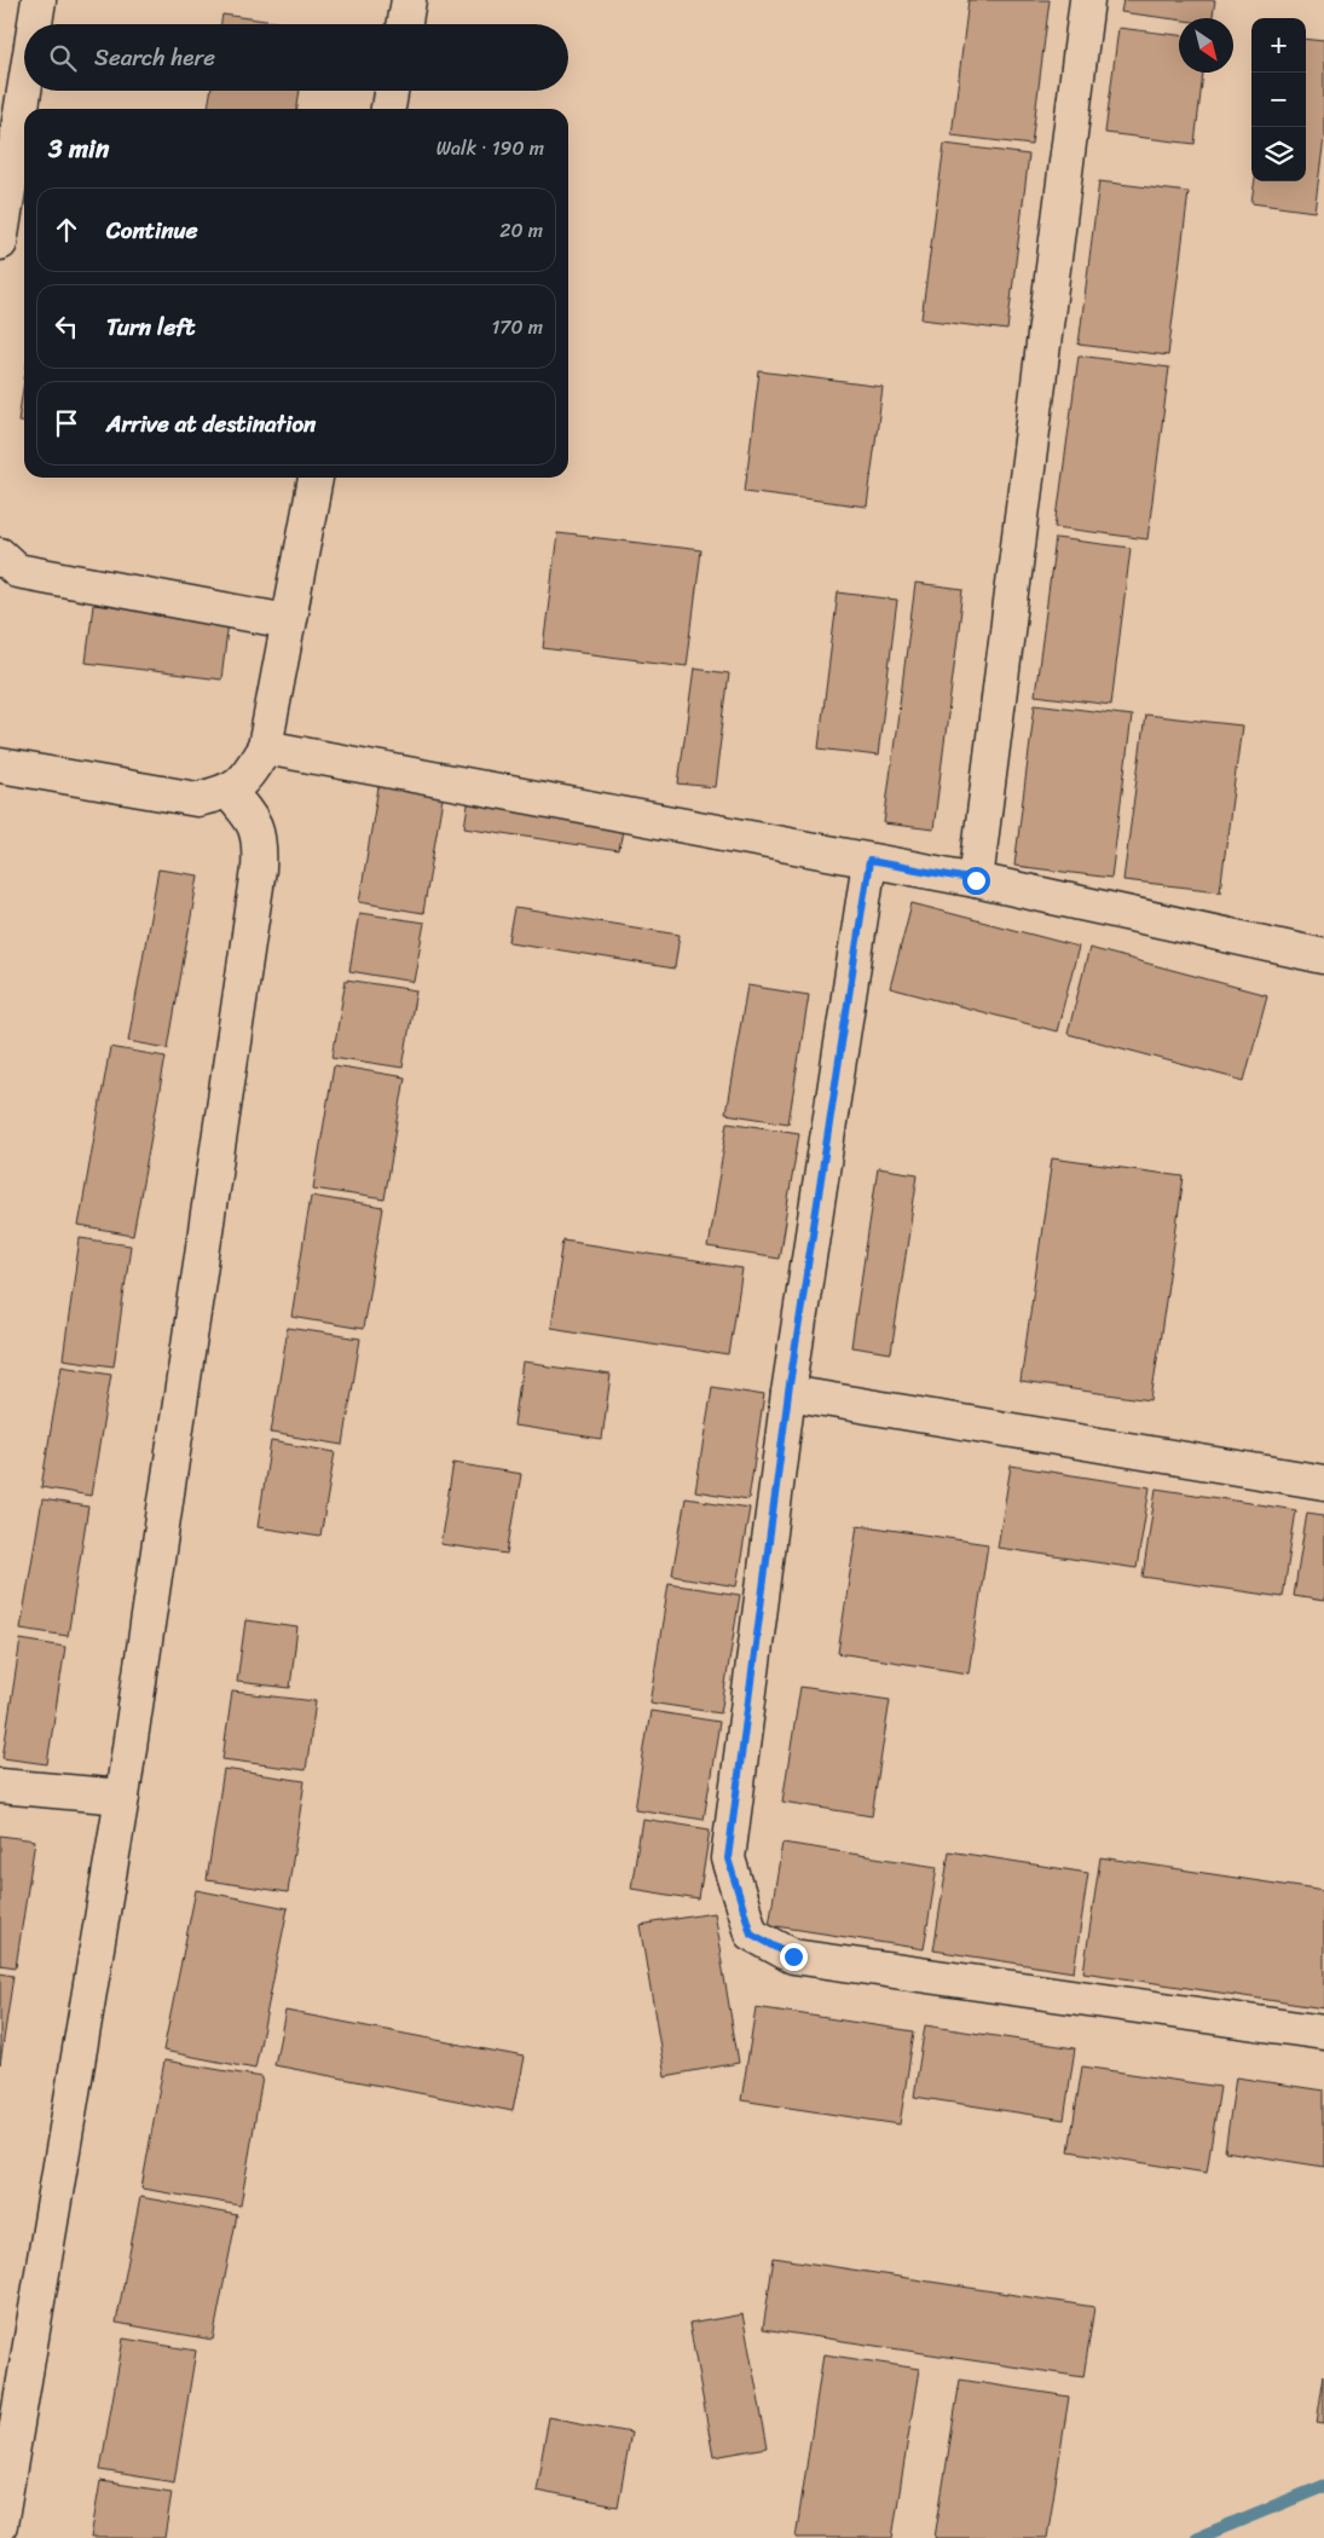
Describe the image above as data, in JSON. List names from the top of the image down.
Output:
{
  "north": "bottom right",
  "page": {
    "map_buttons": ["+", "−"],
    "search": "Search here",
    "heading": ["3 min", "Walk · 190 m"],
    "list": [
      ["Continue", "20 m"],
      ["Turn left", "170 m"],
      "Arrive at destination"
    ]
  }
}
